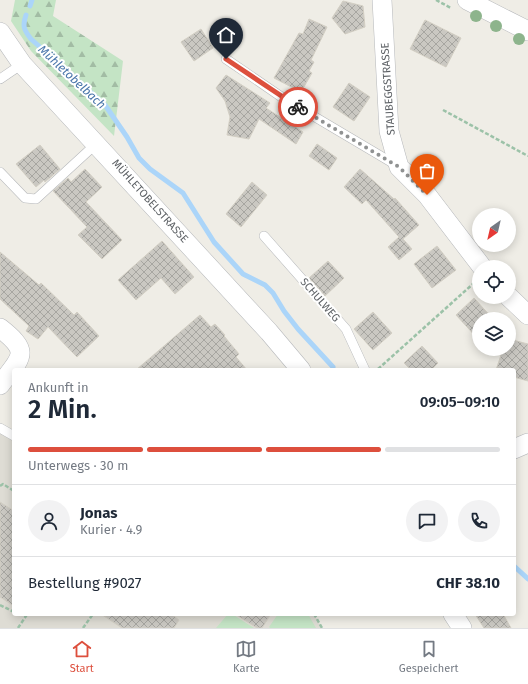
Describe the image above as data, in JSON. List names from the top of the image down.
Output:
{
  "streets": {
    "street": ["STAUBEGGSTRASSE", "MÜHLETOBELSTRASSE"],
    "lane": ["SCHULWEG"]
  },
  "water": ["Mühletobelbach"],
  "north": "bottom left",
  "page": {
    "heading": ["2 Min.", "Ankunft in", "09:05–09:10"],
    "panel": [
      "Jonas",
      "Kurier · 4.9",
      "Bestellung #9027",
      "CHF 38.10"
    ],
    "bar": "Unterwegs · 30 m",
    "tabs": ["Start", "Karte", "Gespeichert"]
  }
}
